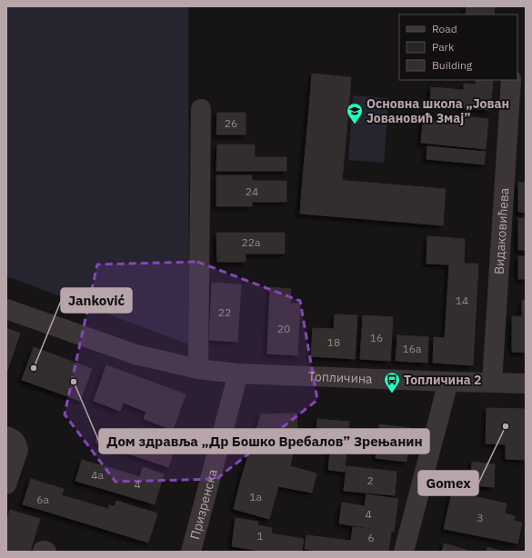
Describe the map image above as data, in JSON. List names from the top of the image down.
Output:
{
  "streets": {
    "street": ["Видаковићева", "Топличина", "Призренска"]
  },
  "crossings": [
    ["Видаковићева", "Топличина"],
    ["Топличина", "Призренска"]
  ],
  "places": {
    "school or university": ["Основна школа „Јован Јовановић Змај”"],
    "other": ["Janković", "Дом здравља „Др Бошко Вребалов” Зрењанин", "Gomex"],
    "bus stop": ["Топличина 2"]
  },
  "house_numbers": [
    "26",
    "24",
    "22a",
    "14",
    "22",
    "20",
    "16",
    "18",
    "16a",
    "4a",
    "2",
    "4",
    "1a",
    "6a",
    "4",
    "3",
    "1",
    "6"
  ],
  "legend": ["Road", "Park", "Building"]
}
